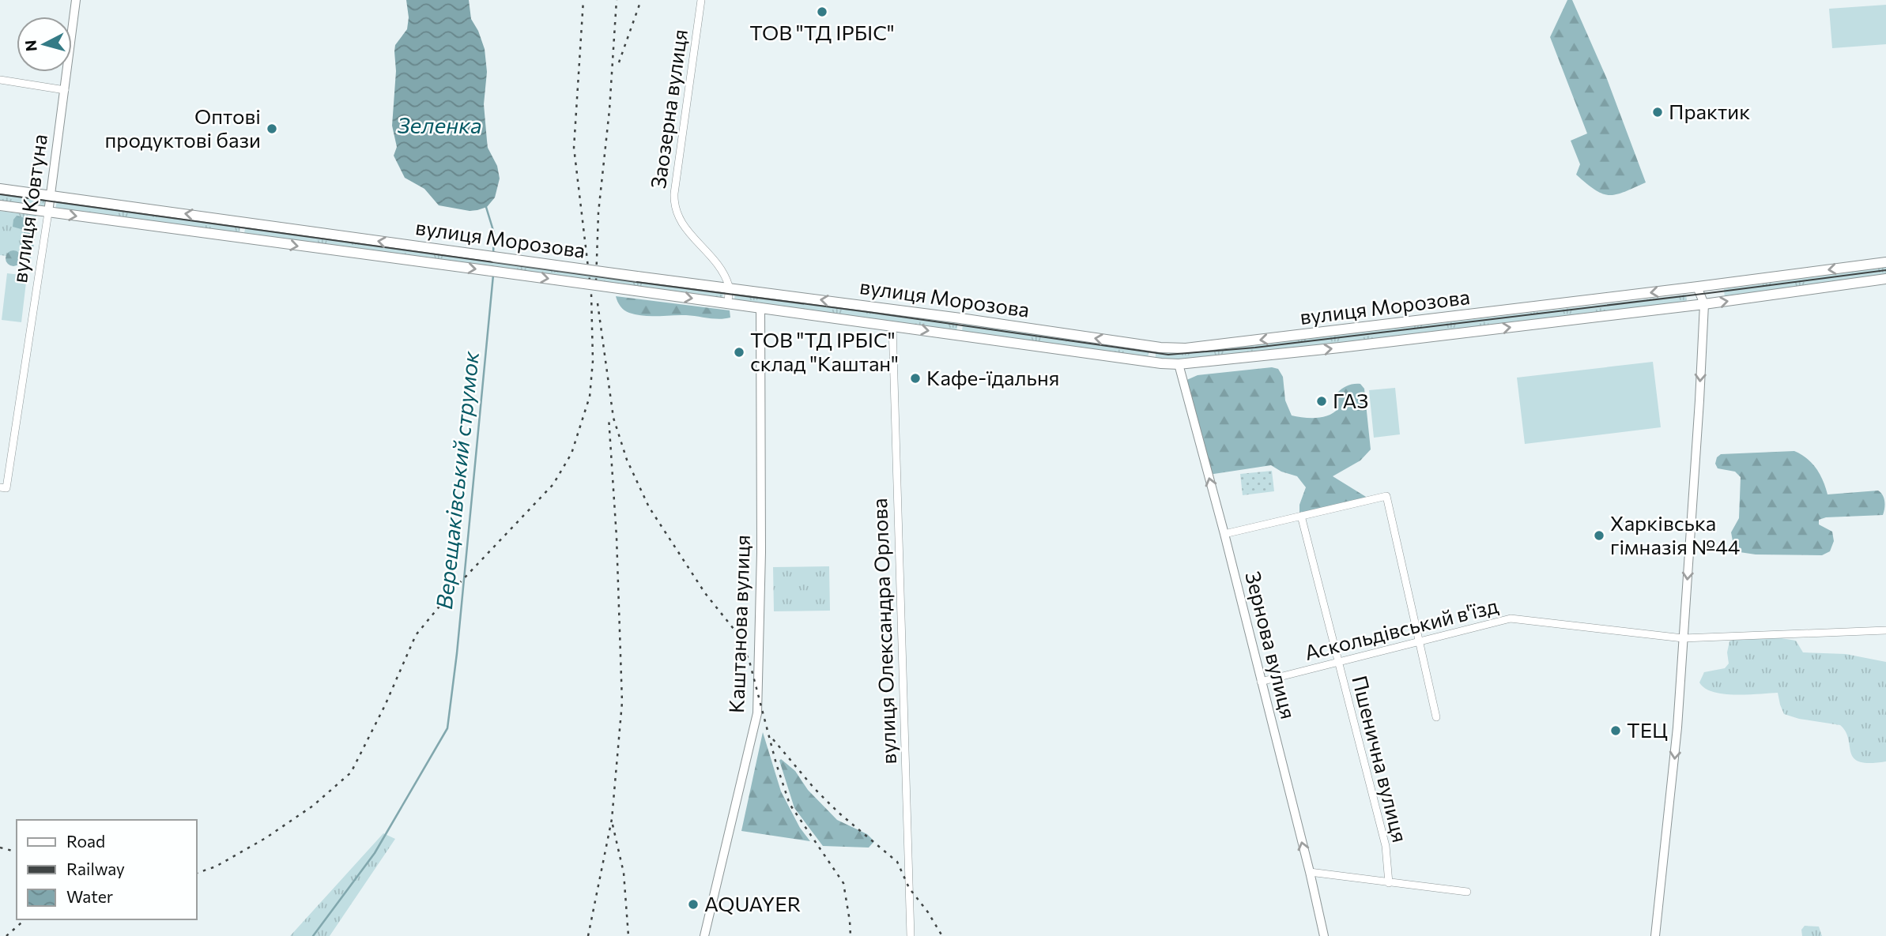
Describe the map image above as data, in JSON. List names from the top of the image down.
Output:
{
  "streets": {
    "main road": ["вулиця Морозова"],
    "street": [
      "Заозерна вулиця",
      "вулиця Ковтуна",
      "Каштанова вулиця",
      "Аскольдівський в'їзд",
      "вулиця Олександра Орлова",
      "Зернова вулиця",
      "Пшенична вулиця"
    ]
  },
  "crossings": [
    ["Заозерна вулиця", "вулиця Морозова"],
    ["вулиця Ковтуна", "вулиця Морозова"],
    ["вулиця Морозова", "Каштанова вулиця"],
    ["вулиця Морозова", "вулиця Олександра Орлова"],
    ["вулиця Морозова", "Зернова вулиця"],
    ["Аскольдівський в'їзд", "Зернова вулиця"],
    ["Аскольдівський в'їзд", "Пшенична вулиця"]
  ],
  "one_way": ["Зернова вулиця"],
  "water": ["Зеленка", "Верещаківський струмок"],
  "places": [
    "ТОВ \"ТД ІРБІС\"",
    "Практик",
    "Оптові продуктові бази",
    "ТОВ \"ТД ІРБІС\" склад \"Каштан\"",
    "Кафе-їдальня",
    "ГАЗ",
    "Харківська гімназія №44",
    "ТЕЦ",
    "AQUAYER"
  ],
  "legend": ["Road", "Railway", "Water"],
  "north": "left"
}
